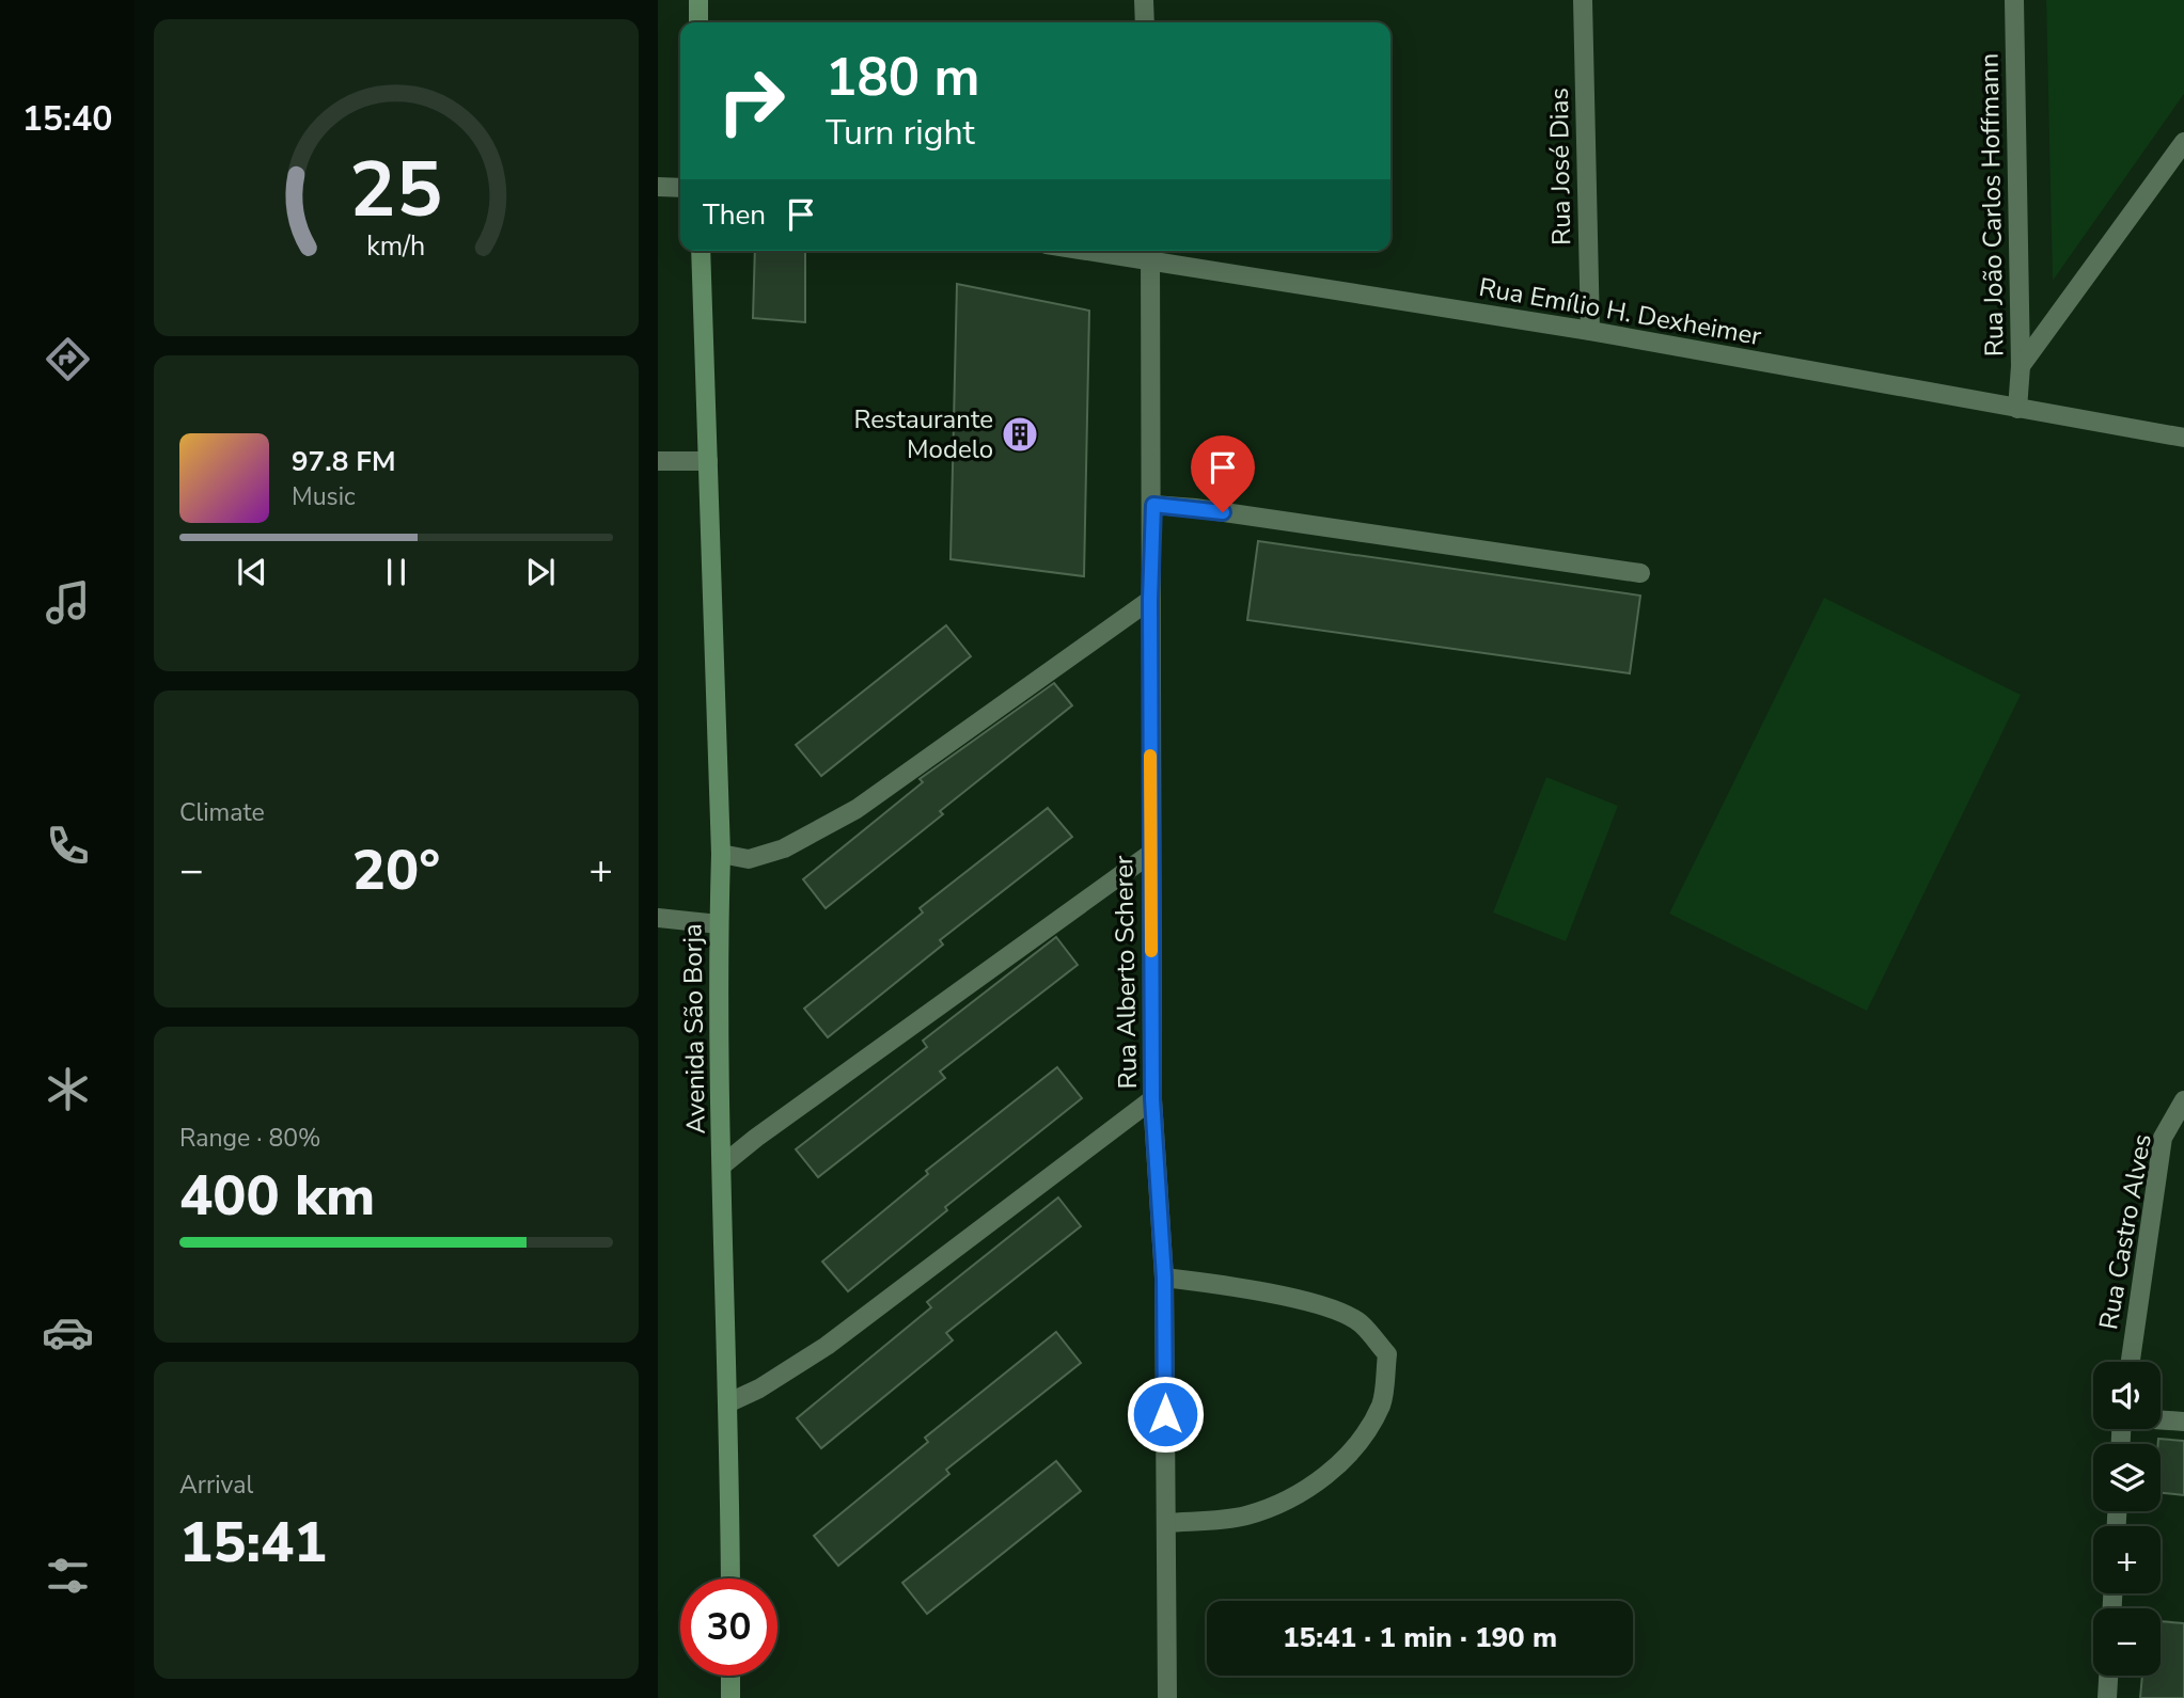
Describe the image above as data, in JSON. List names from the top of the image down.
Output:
{
  "streets": {
    "main road": ["Avenida São Borja"],
    "street": [
      "Rua José Dias",
      "Rua João Carlos Hoffmann",
      "Rua Emílio H. Dexheimer",
      "Rua Alberto Scherer",
      "Rua Castro Alves"
    ]
  },
  "crossings": [
    ["Rua José Dias", "Rua Emílio H. Dexheimer"],
    ["Rua João Carlos Hoffmann", "Rua Emílio H. Dexheimer"],
    ["Rua Emílio H. Dexheimer", "Rua Alberto Scherer"]
  ],
  "places": {
    "building": ["Restaurante Modelo"]
  },
  "page": {
    "tabs": "15:40",
    "turn": ["180 m", "Turn right"],
    "then": "Then",
    "song": ["97.8 FM", "Music"],
    "tile": [
      "Climate",
      ["Range · 80%", "400 km"],
      ["Arrival", "15:41"]
    ],
    "heat": ["−", "20°", "+"],
    "map_buttons": ["+", "−"],
    "limit": "30",
    "trip": "15:41 · 1 min · 190 m",
    "gauge": ["25", "km/h"]
  }
}
